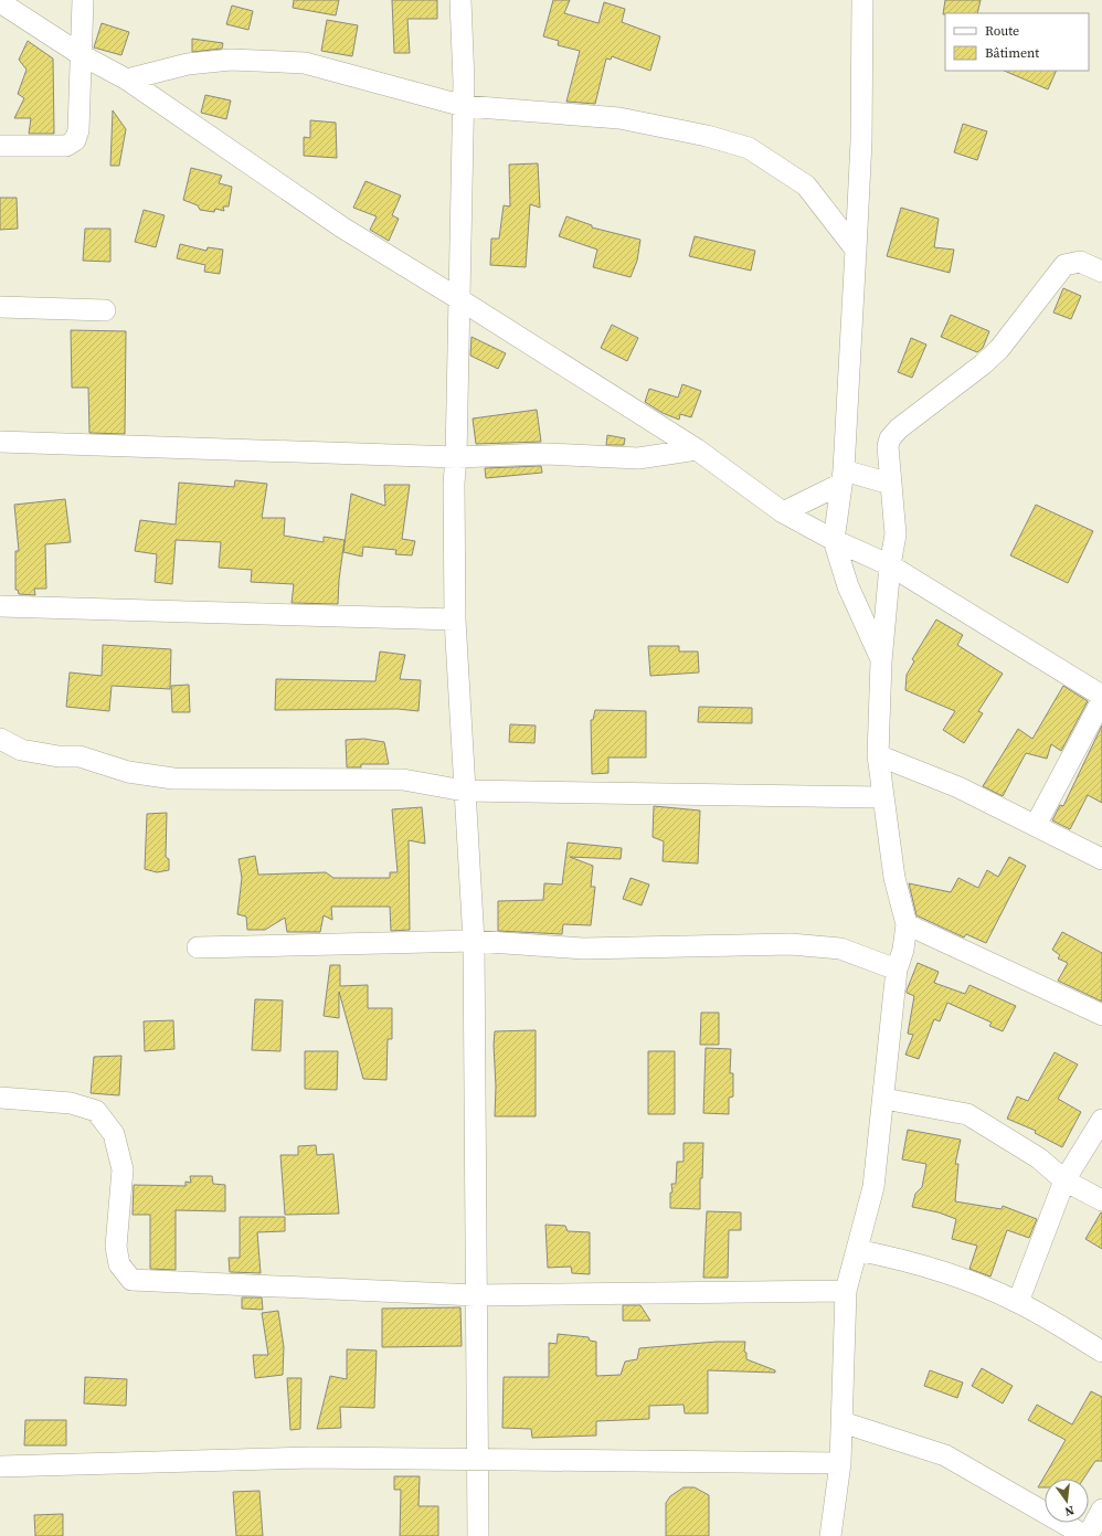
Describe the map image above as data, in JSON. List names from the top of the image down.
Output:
{
  "legend": ["Route", "Bâtiment"],
  "north": "bottom"
}
